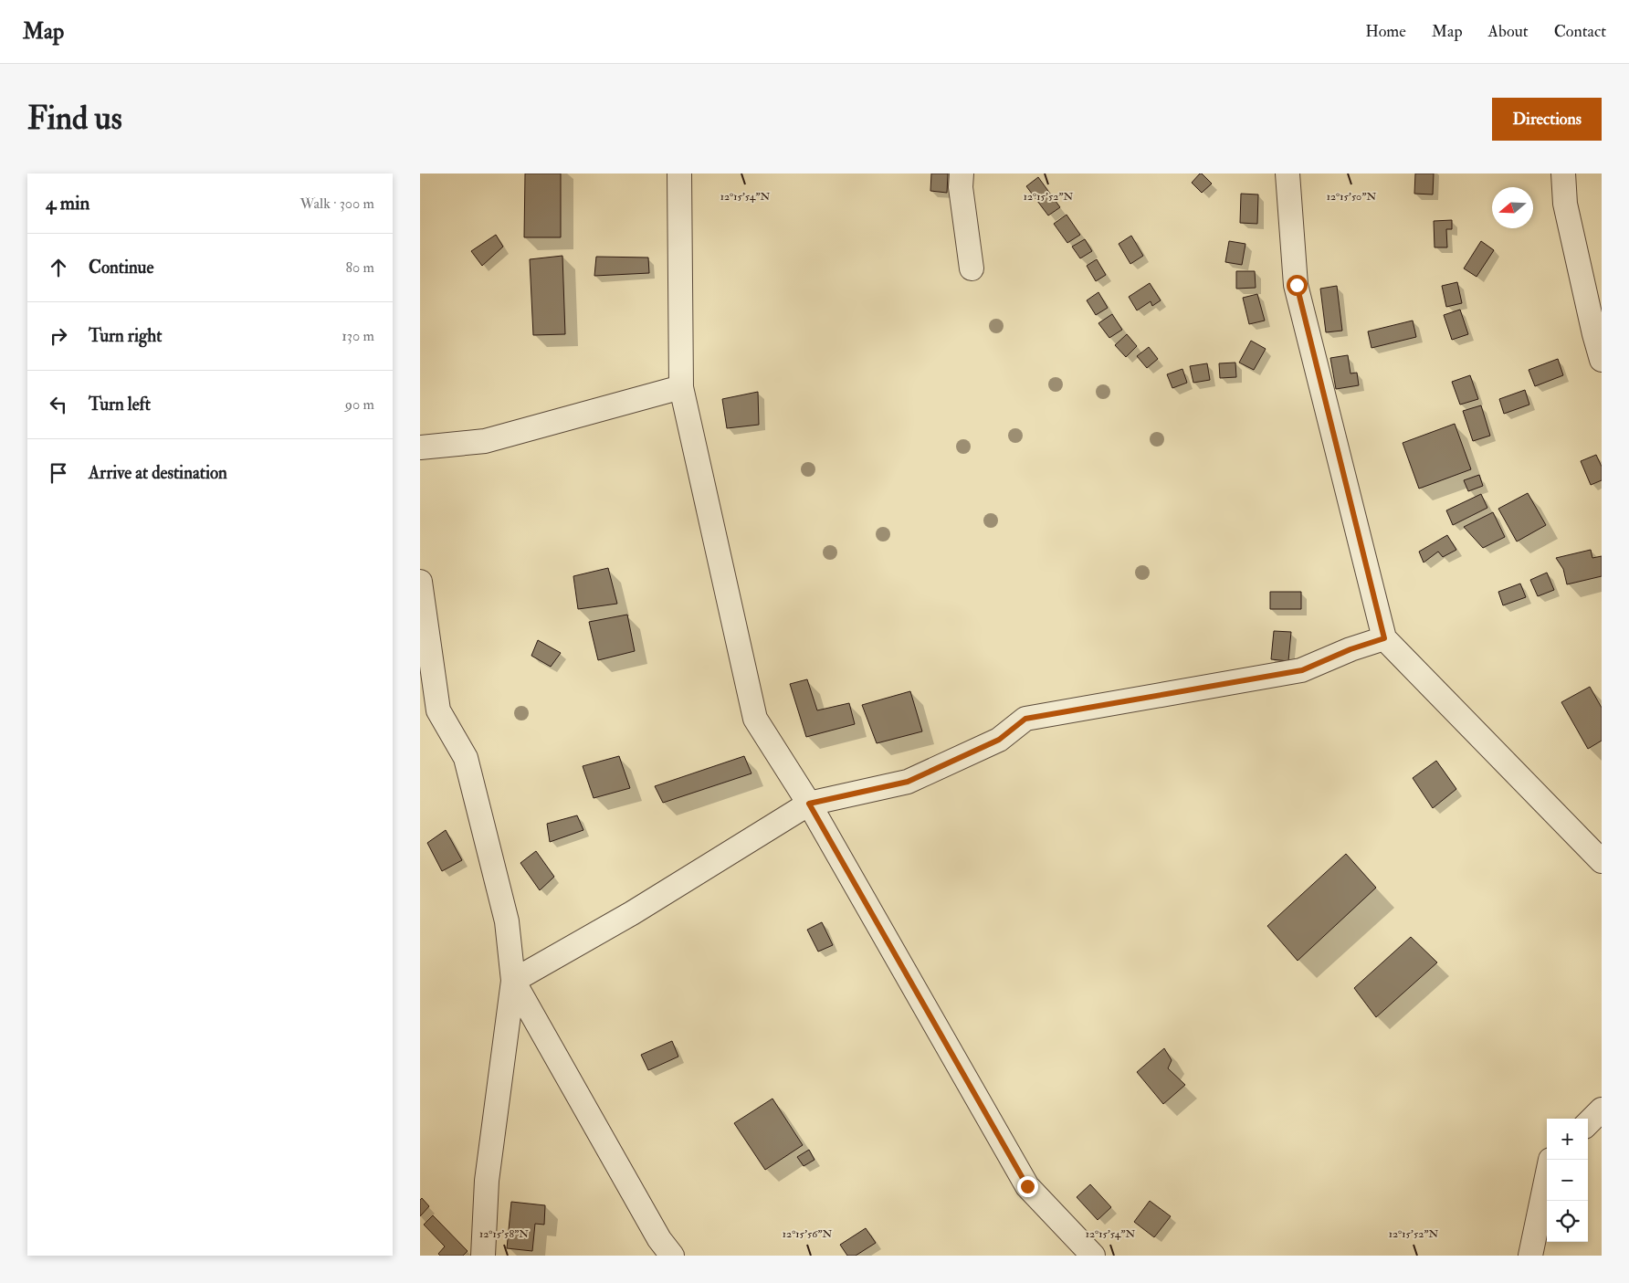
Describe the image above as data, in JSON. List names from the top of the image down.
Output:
{
  "north": "left",
  "page": {
    "header": "Map",
    "nav": [
      "Home",
      "Map",
      "About",
      "Contact"
    ],
    "buttons": "Directions",
    "title": "Find us",
    "heading": ["4 min", "Walk · 300 m"],
    "list": [
      ["Continue", "80 m"],
      ["Turn right", "130 m"],
      ["Turn left", "90 m"],
      "Arrive at destination"
    ],
    "map_buttons": ["+", "−"]
  },
  "coordinates": [
    "12°15'50\"N",
    "12°15'54\"N",
    "12°15'52\"N",
    "12°15'58\"N",
    "12°15'56\"N"
  ]
}
